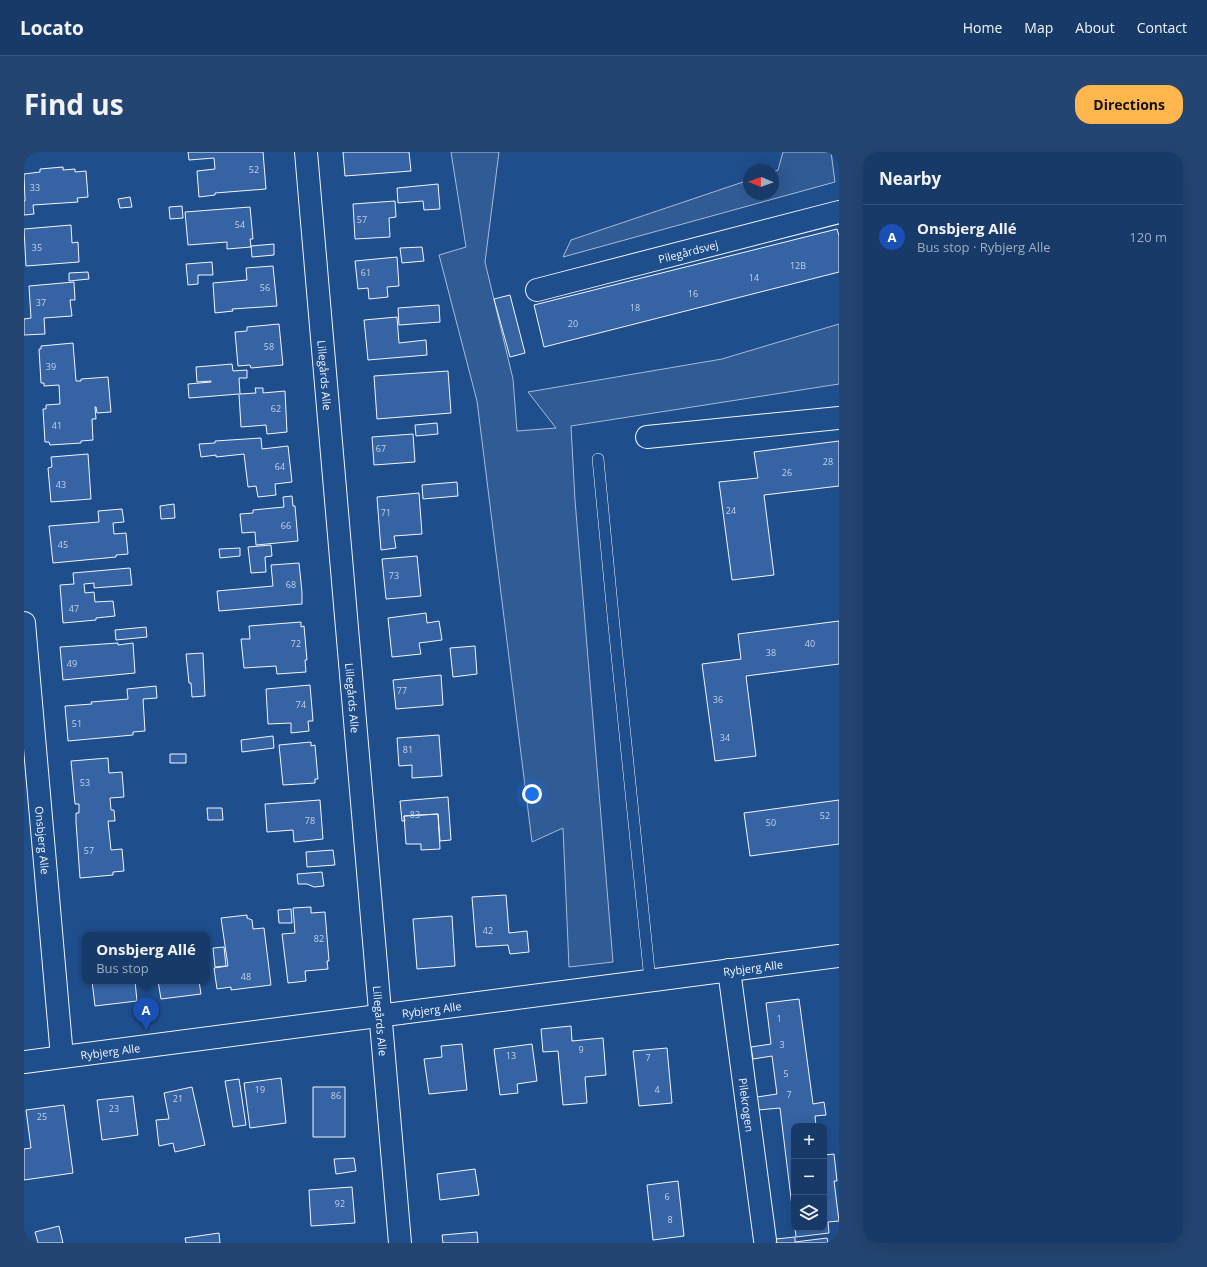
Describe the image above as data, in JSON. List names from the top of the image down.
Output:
{
  "streets": {
    "street": [
      "Pilegårdsvej",
      "Lillegårds Alle",
      "Onsbjerg Alle",
      "Rybjerg Alle",
      "Pilekrogen"
    ]
  },
  "crossings": [
    ["Lillegårds Alle", "Rybjerg Alle"],
    ["Onsbjerg Alle", "Rybjerg Alle"],
    ["Rybjerg Alle", "Pilekrogen"]
  ],
  "house_numbers": [
    "52",
    "33",
    "57",
    "54",
    "35",
    "12B",
    "61",
    "14",
    "56",
    "16",
    "37",
    "18",
    "20",
    "58",
    "39",
    "62",
    "41",
    "67",
    "28",
    "64",
    "26",
    "43",
    "24",
    "71",
    "66",
    "45",
    "73",
    "68",
    "47",
    "72",
    "40",
    "38",
    "49",
    "77",
    "36",
    "74",
    "51",
    "34",
    "81",
    "53",
    "83",
    "52",
    "78",
    "50",
    "57",
    "42",
    "82",
    "48",
    "1",
    "3",
    "9",
    "13",
    "7",
    "5",
    "19",
    "4",
    "7",
    "86",
    "21",
    "23",
    "25",
    "6",
    "92",
    "8"
  ],
  "north": "left",
  "page": {
    "header": "Locato",
    "nav": [
      "Home",
      "Map",
      "About",
      "Contact"
    ],
    "title": "Find us",
    "buttons": "Directions",
    "heading": "Nearby",
    "list": [
      {
        "mark": "A",
        "name": "Onsbjerg Allé",
        "note": "Bus stop · Rybjerg Alle",
        "value": "120 m"
      }
    ],
    "popup": ["Onsbjerg Allé", "Bus stop"],
    "pins": "A",
    "map_buttons": ["+", "−"]
  }
}
